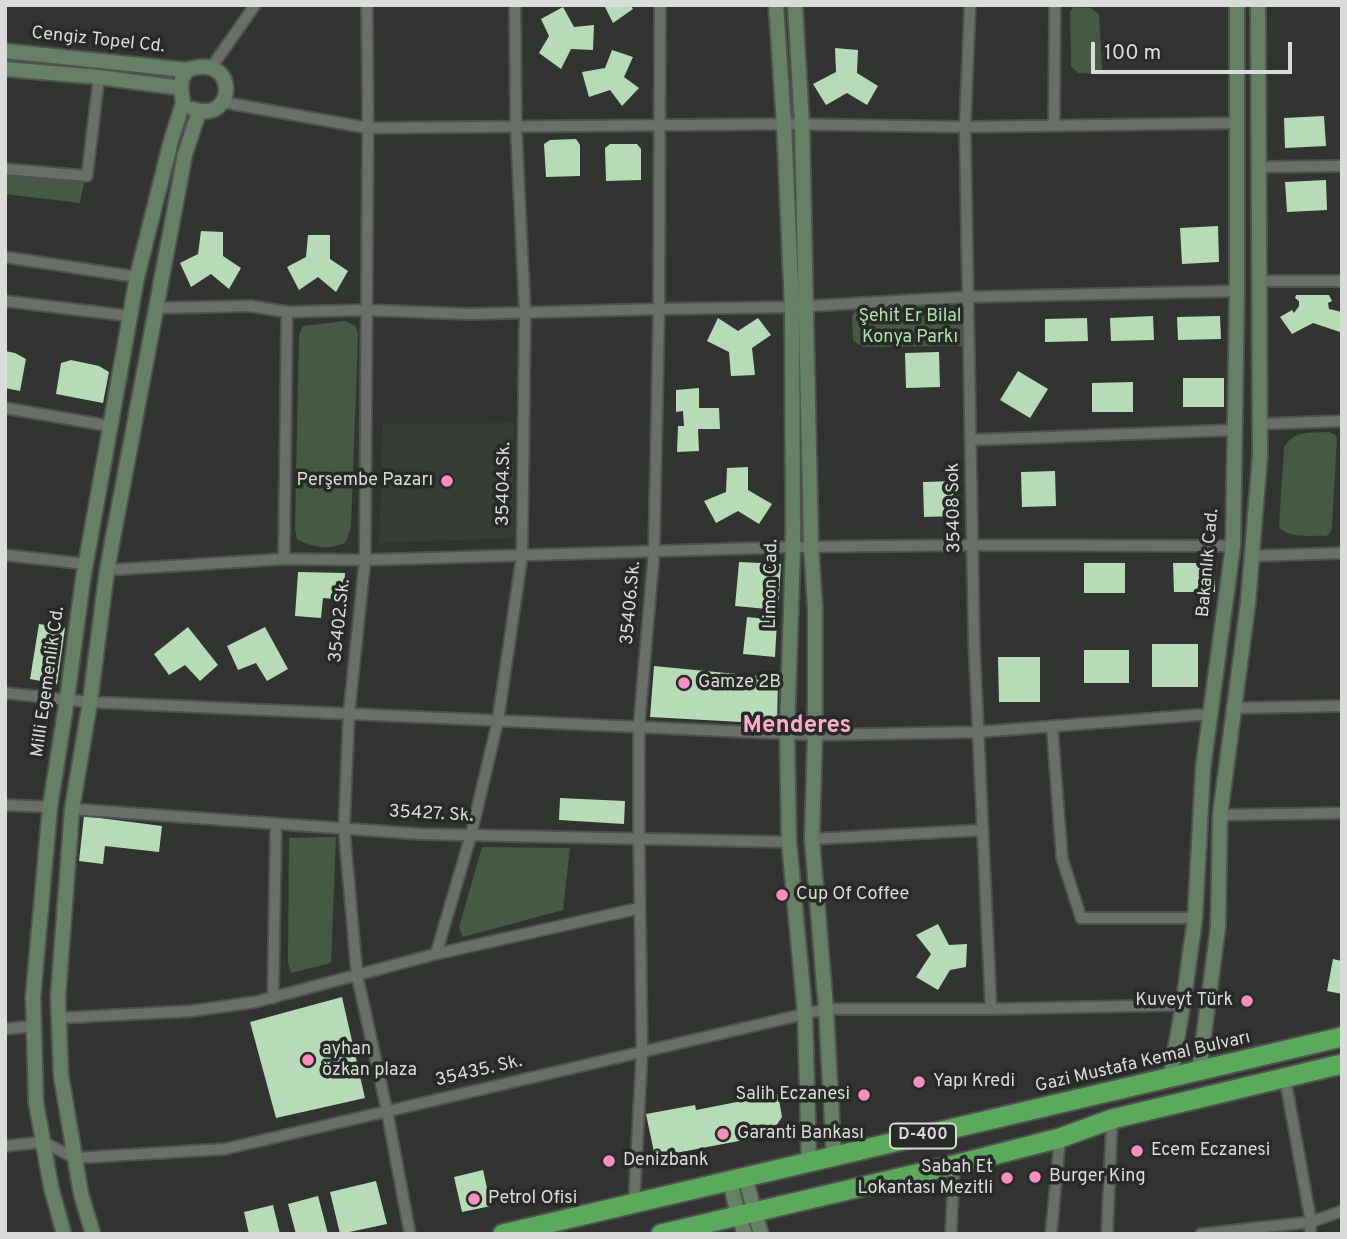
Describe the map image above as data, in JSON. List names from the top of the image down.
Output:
{
  "streets": {
    "highway": ["Gazi Mustafa Kemal Bulvarı", "D-400"],
    "street": [
      "Cengiz Topel Cd.",
      "35404.Sk.",
      "35408 Sok",
      "Bakanlık Cad.",
      "Limon Cad.",
      "35406.Sk.",
      "35402.Sk.",
      "Milli Egemenlik Cd.",
      "35427. Sk.",
      "35435. Sk."
    ]
  },
  "crossings": [
    ["Cengiz Topel Cd.", "Milli Egemenlik Cd."],
    ["35404.Sk.", "35427. Sk."],
    ["35408 Sok", "35435. Sk."],
    ["Bakanlık Cad.", "Gazi Mustafa Kemal Bulvarı"],
    ["Bakanlık Cad.", "35435. Sk."],
    ["Limon Cad.", "35427. Sk."],
    ["Limon Cad.", "Gazi Mustafa Kemal Bulvarı"],
    ["Limon Cad.", "35435. Sk."],
    ["35406.Sk.", "35427. Sk."],
    ["35406.Sk.", "Gazi Mustafa Kemal Bulvarı"],
    ["35406.Sk.", "35435. Sk."],
    ["35402.Sk.", "35427. Sk."],
    ["35402.Sk.", "35435. Sk."]
  ],
  "districts": ["Menderes"],
  "parks": ["Şehit Er Bilal Konya Parkı"],
  "places": [
    "Perşembe Pazarı",
    "Gamze 2B",
    "Cup Of Coffee",
    "Kuveyt Türk",
    "ayhan özkan plaza",
    "Yapı Kredi",
    "Salih Eczanesi",
    "Garanti Bankası",
    "Ecem Eczanesi",
    "Denizbank",
    "Burger King",
    "Sabah Et Lokantası Mezitli",
    "Petrol Ofisi"
  ],
  "scale_bar": "100 m"
}
